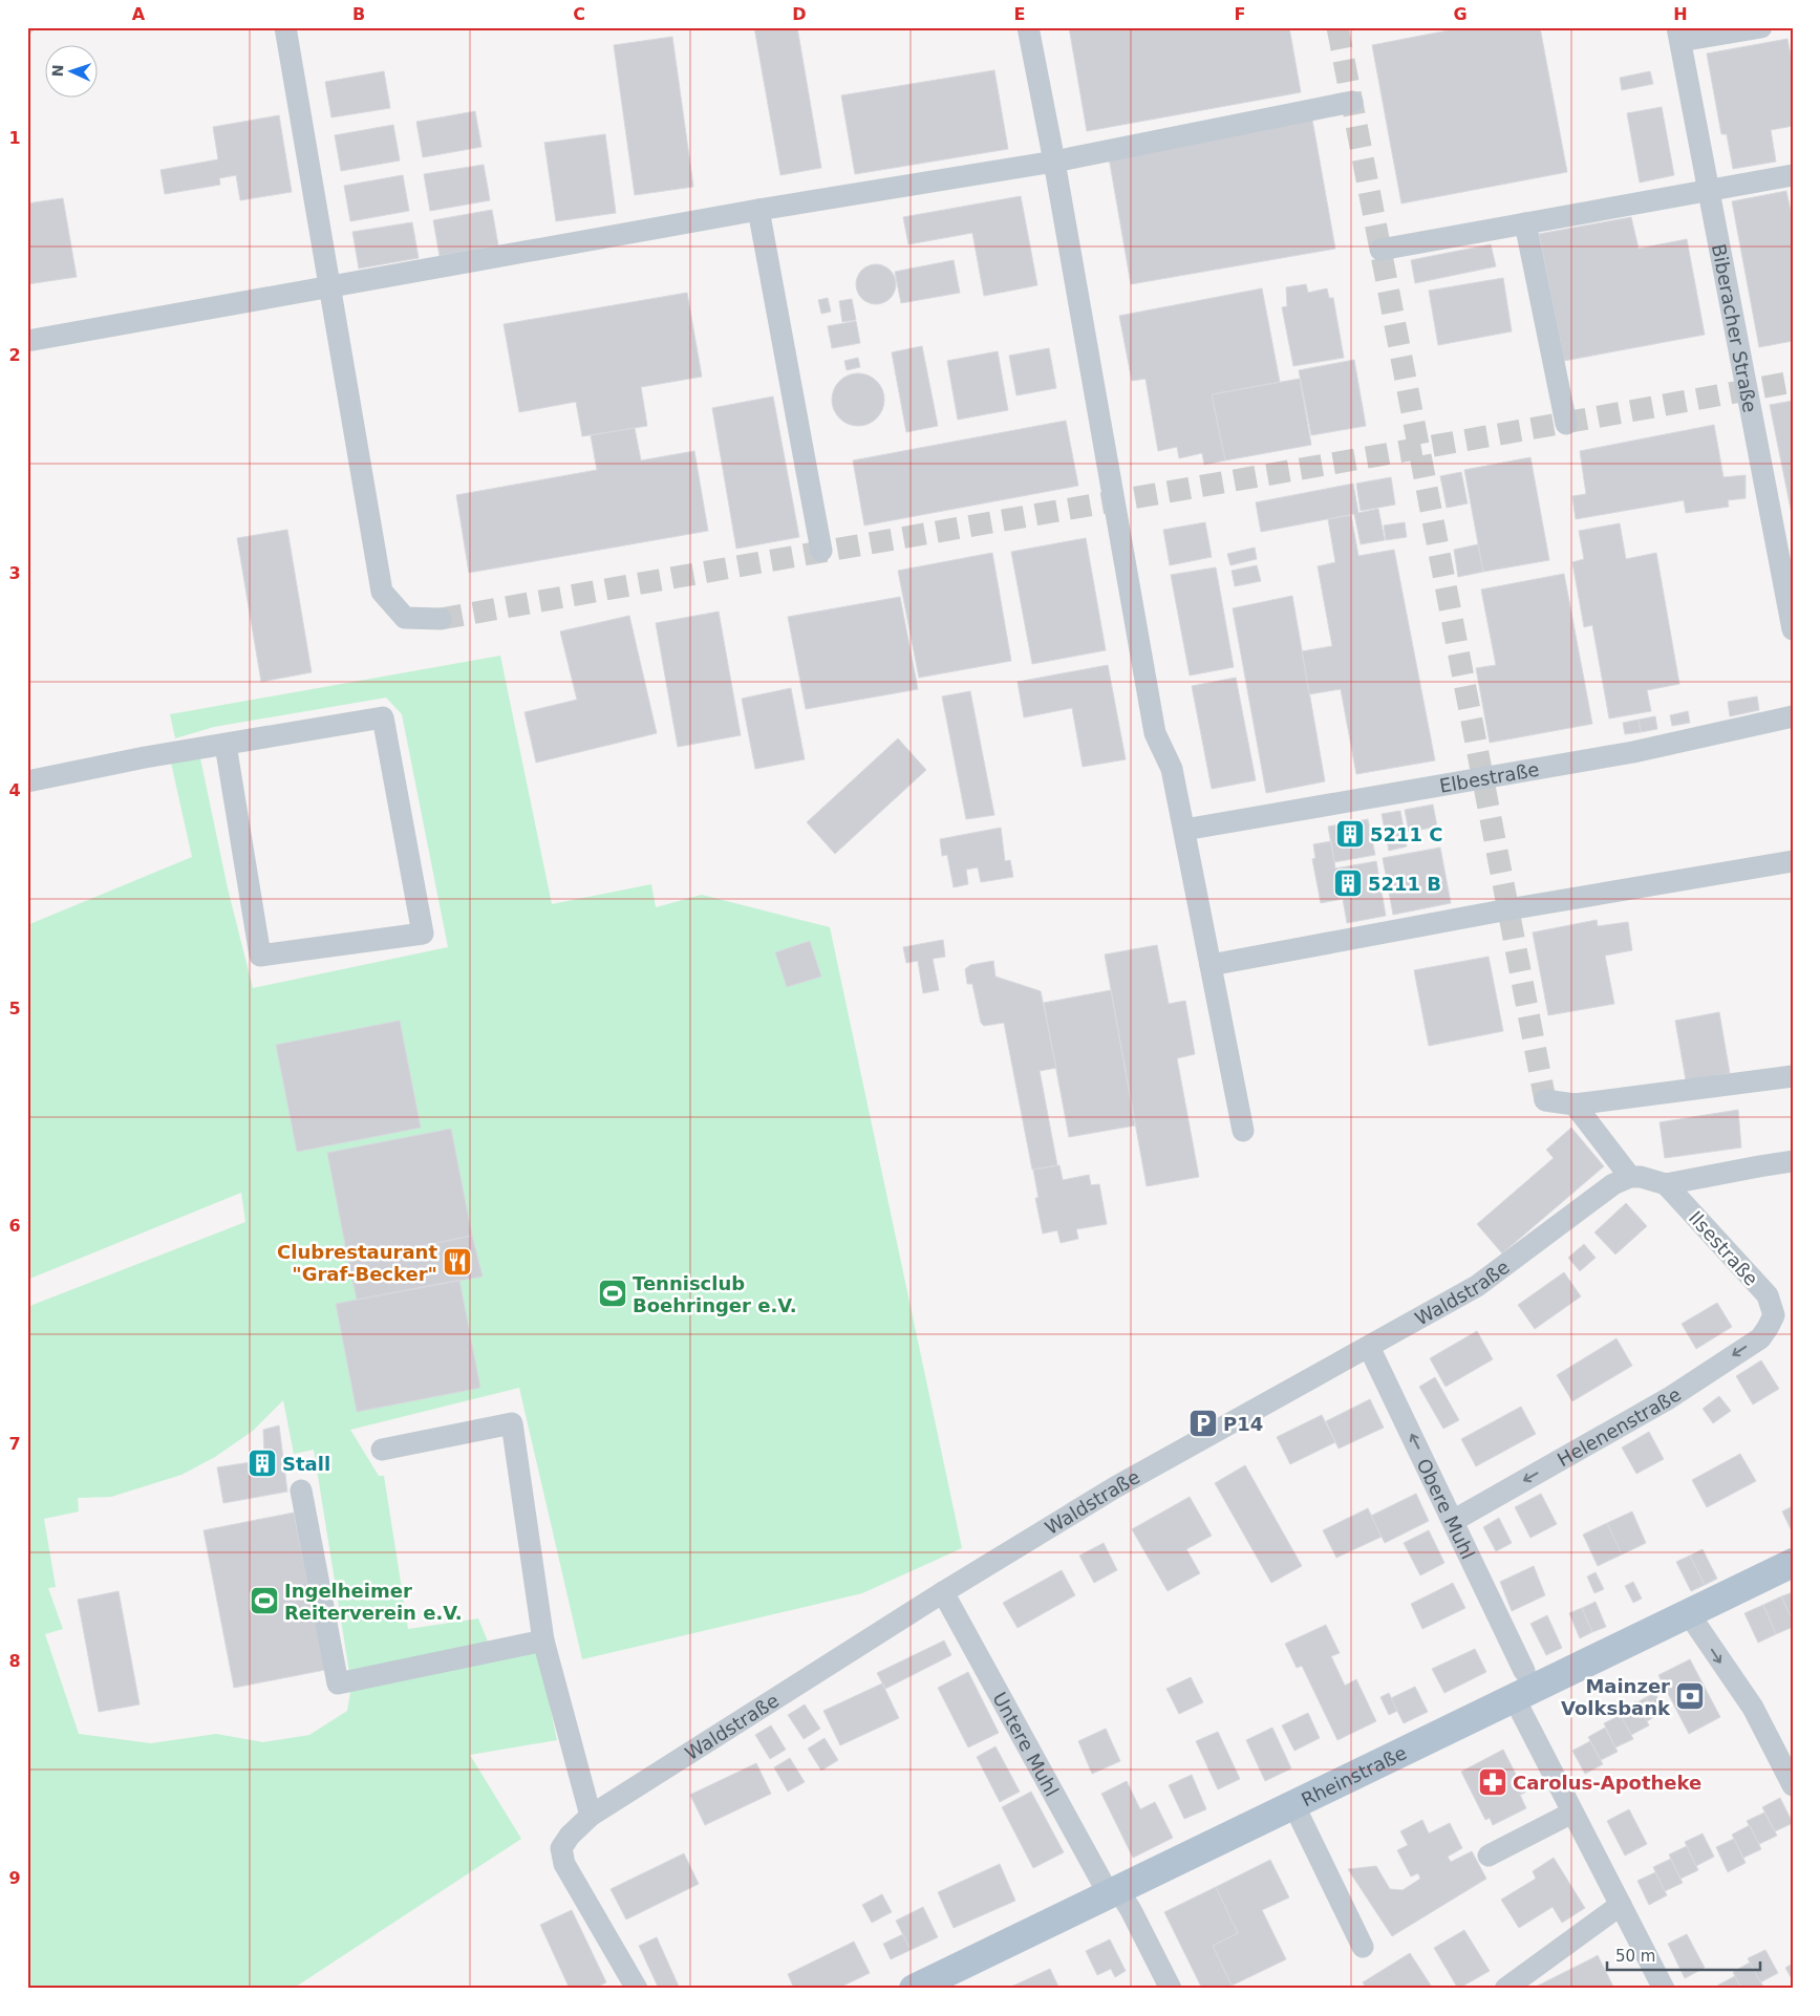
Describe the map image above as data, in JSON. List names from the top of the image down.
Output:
{
  "streets": {
    "main road": ["Rheinstraße"],
    "street": [
      "Biberacher Straße",
      "Elbestraße",
      "Ilsestraße",
      "Waldstraße",
      "Helenenstraße",
      "Obere Muhl",
      "Untere Muhl"
    ]
  },
  "crossings": [
    ["Ilsestraße", "Helenenstraße"],
    ["Waldstraße", "Obere Muhl"],
    ["Waldstraße", "Untere Muhl"],
    ["Helenenstraße", "Obere Muhl"],
    ["Untere Muhl", "Rheinstraße"]
  ],
  "one_way": ["Helenenstraße", "Obere Muhl"],
  "places": {
    "building": ["5211 C", "5211 B", "Stall"],
    "restaurant": ["Clubrestaurant \"Graf-Becker\""],
    "sports": ["Tennisclub Boehringer e.V.", "Ingelheimer Reiterverein e.V."],
    "parking": ["P14"],
    "bank": ["Mainzer Volksbank"],
    "pharmacy": ["Carolus-Apotheke"]
  },
  "scale_bar": "50 m",
  "north": "left",
  "grid": {
    "columns": [
      "A",
      "B",
      "C",
      "D",
      "E",
      "F",
      "G",
      "H"
    ],
    "rows": [
      "1",
      "2",
      "3",
      "4",
      "5",
      "6",
      "7",
      "8",
      "9"
    ]
  }
}
